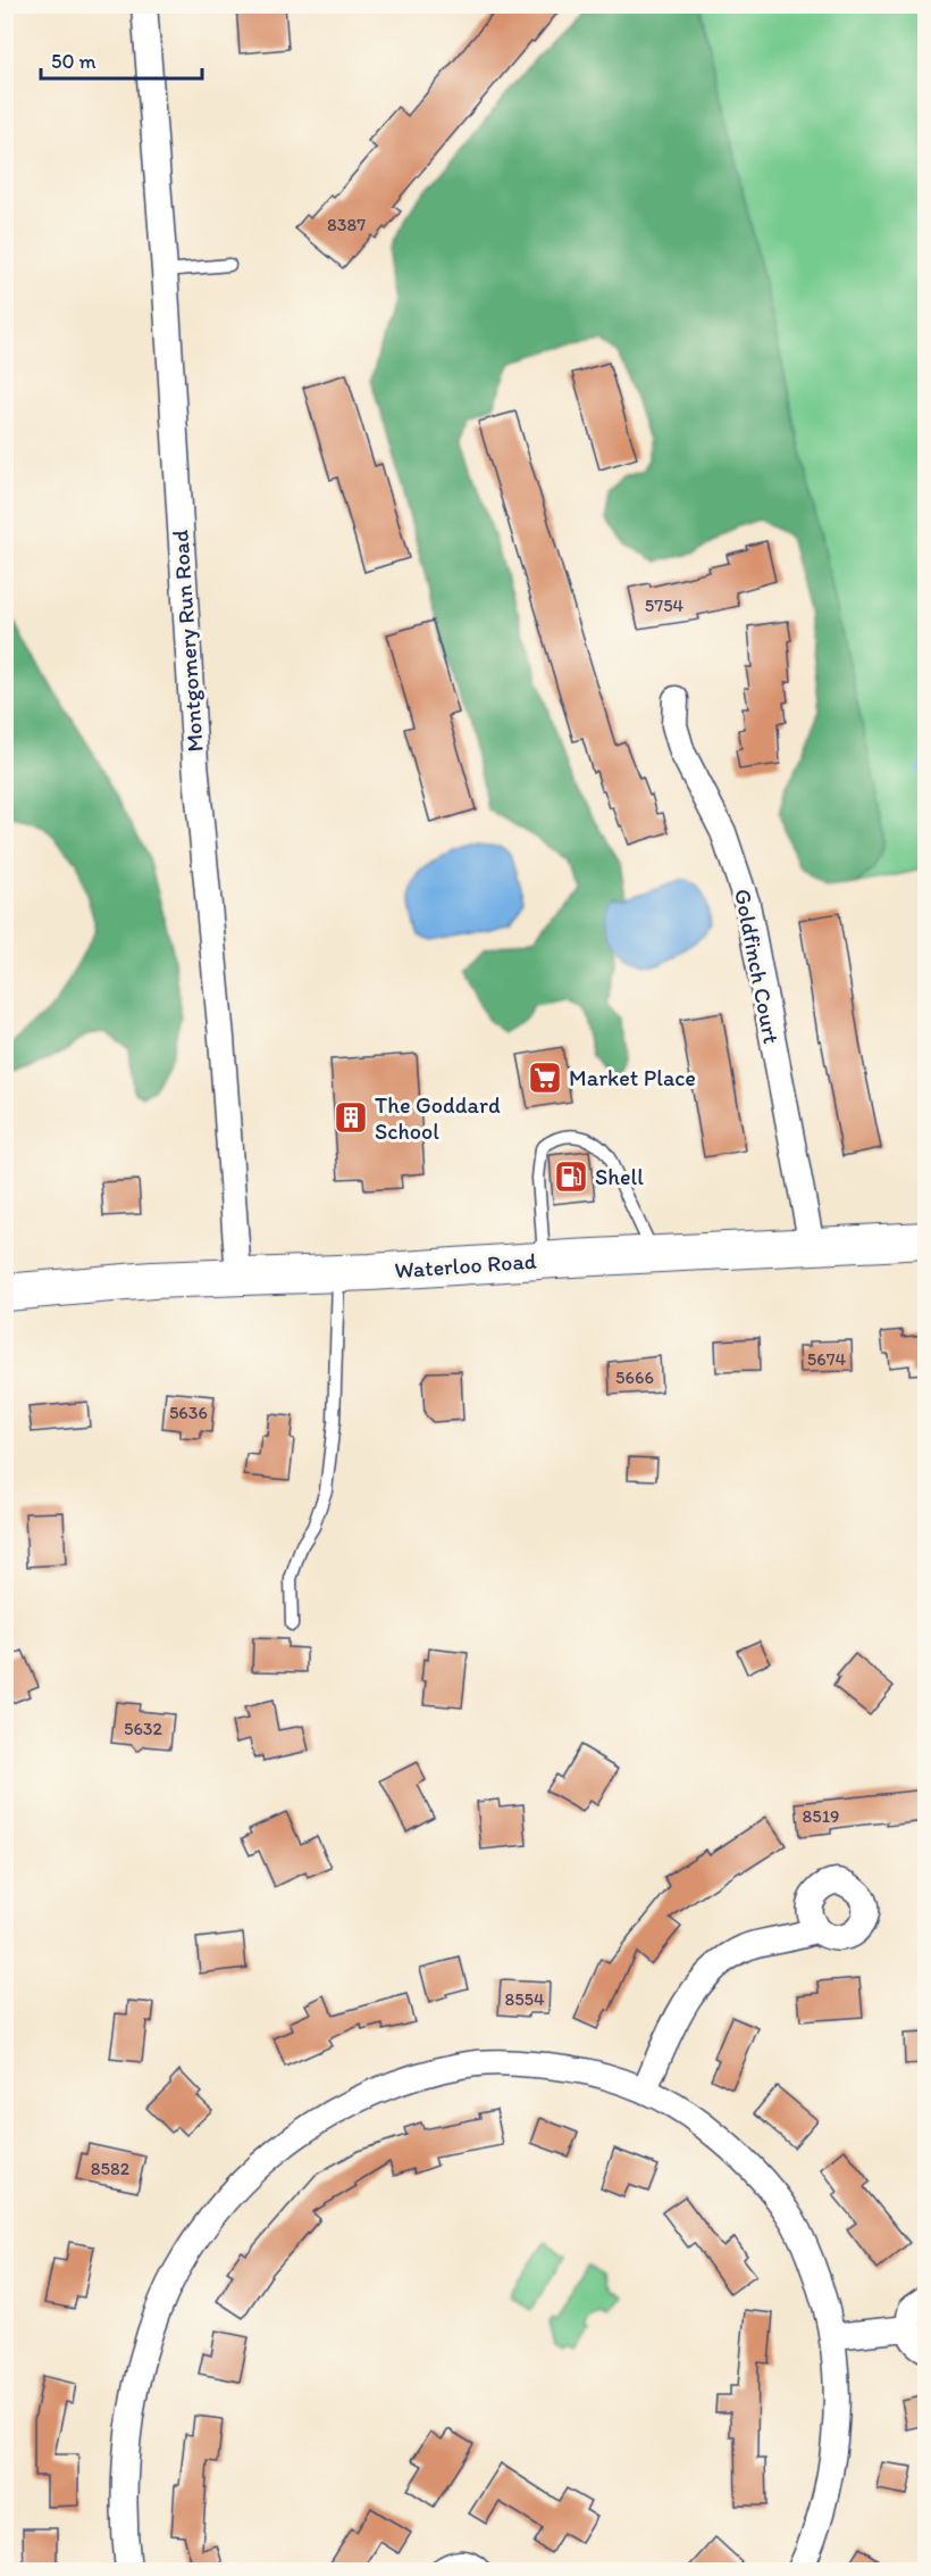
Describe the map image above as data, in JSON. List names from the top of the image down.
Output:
{
  "streets": {
    "main road": ["Waterloo Road"],
    "street": ["Montgomery Run Road", "Goldfinch Court"]
  },
  "crossings": [
    ["Montgomery Run Road", "Waterloo Road"],
    ["Goldfinch Court", "Waterloo Road"]
  ],
  "places": {
    "supermarket": ["Market Place"],
    "building": ["The Goddard School"],
    "fuel station": ["Shell"]
  },
  "house_numbers": [
    "8387",
    "5754",
    "5674",
    "5666",
    "5636",
    "5632",
    "8519",
    "8554",
    "8582"
  ],
  "scale_bar": "50 m"
}
